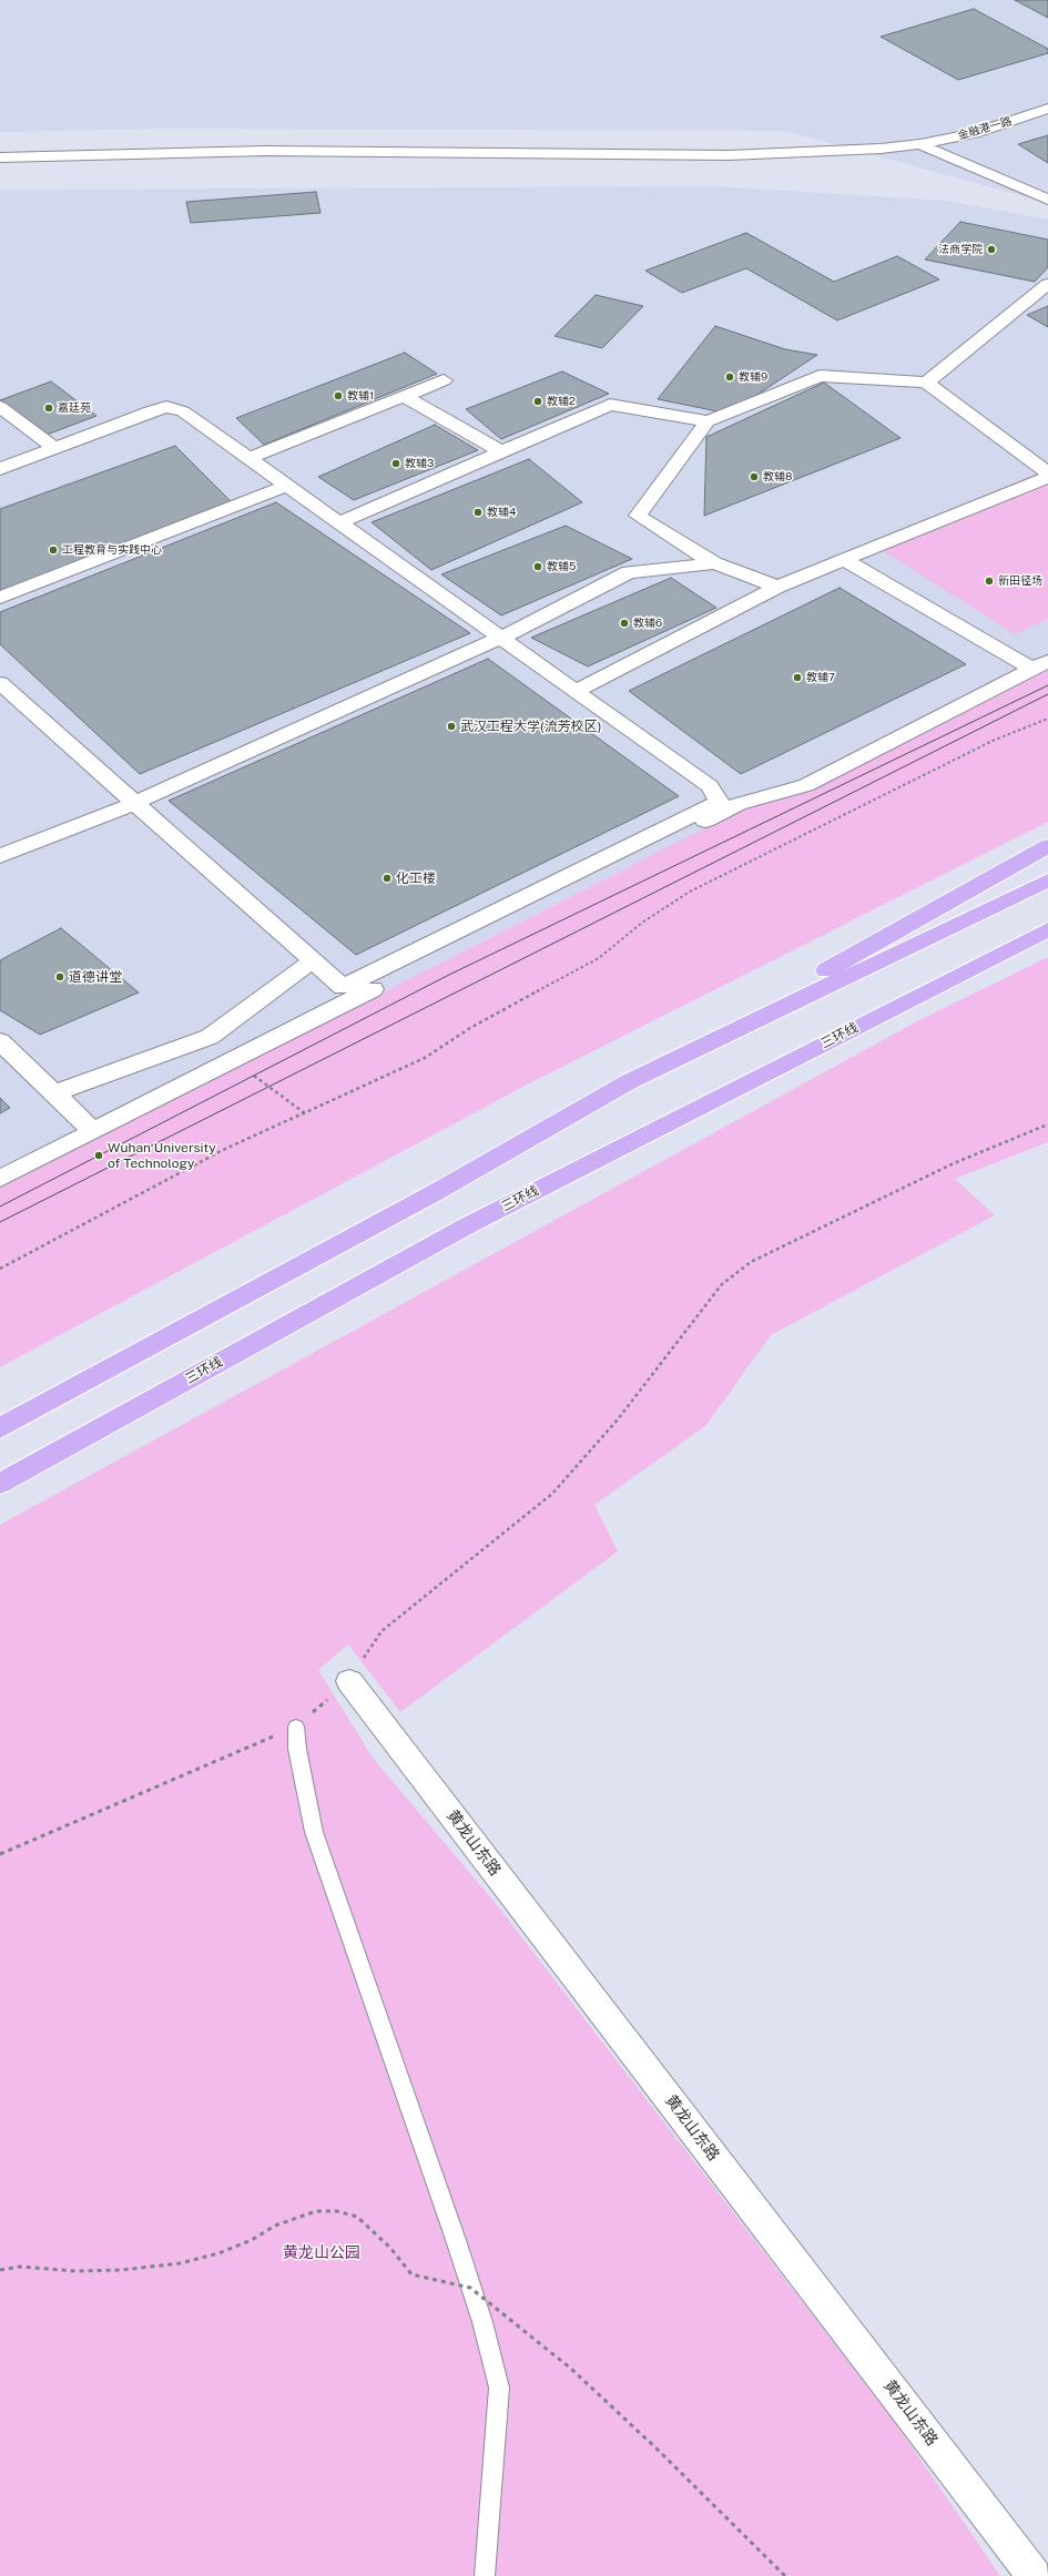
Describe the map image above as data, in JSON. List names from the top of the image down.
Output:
{
  "streets": {
    "highway": ["三环线"],
    "street": ["金融港一路", "黄龙山东路"]
  },
  "parks": ["黄龙山公园"],
  "places": [
    "法商学院",
    "教辅9",
    "教辅1",
    "教辅2",
    "嘉廷苑",
    "教辅3",
    "教辅8",
    "教辅4",
    "工程教育与实践中心",
    "教辅5",
    "新田径场",
    "教辅6",
    "教辅7",
    "武汉工程大学(流芳校区)",
    "化工楼",
    "道德讲堂",
    "Wuhan University of Technology"
  ]
}
